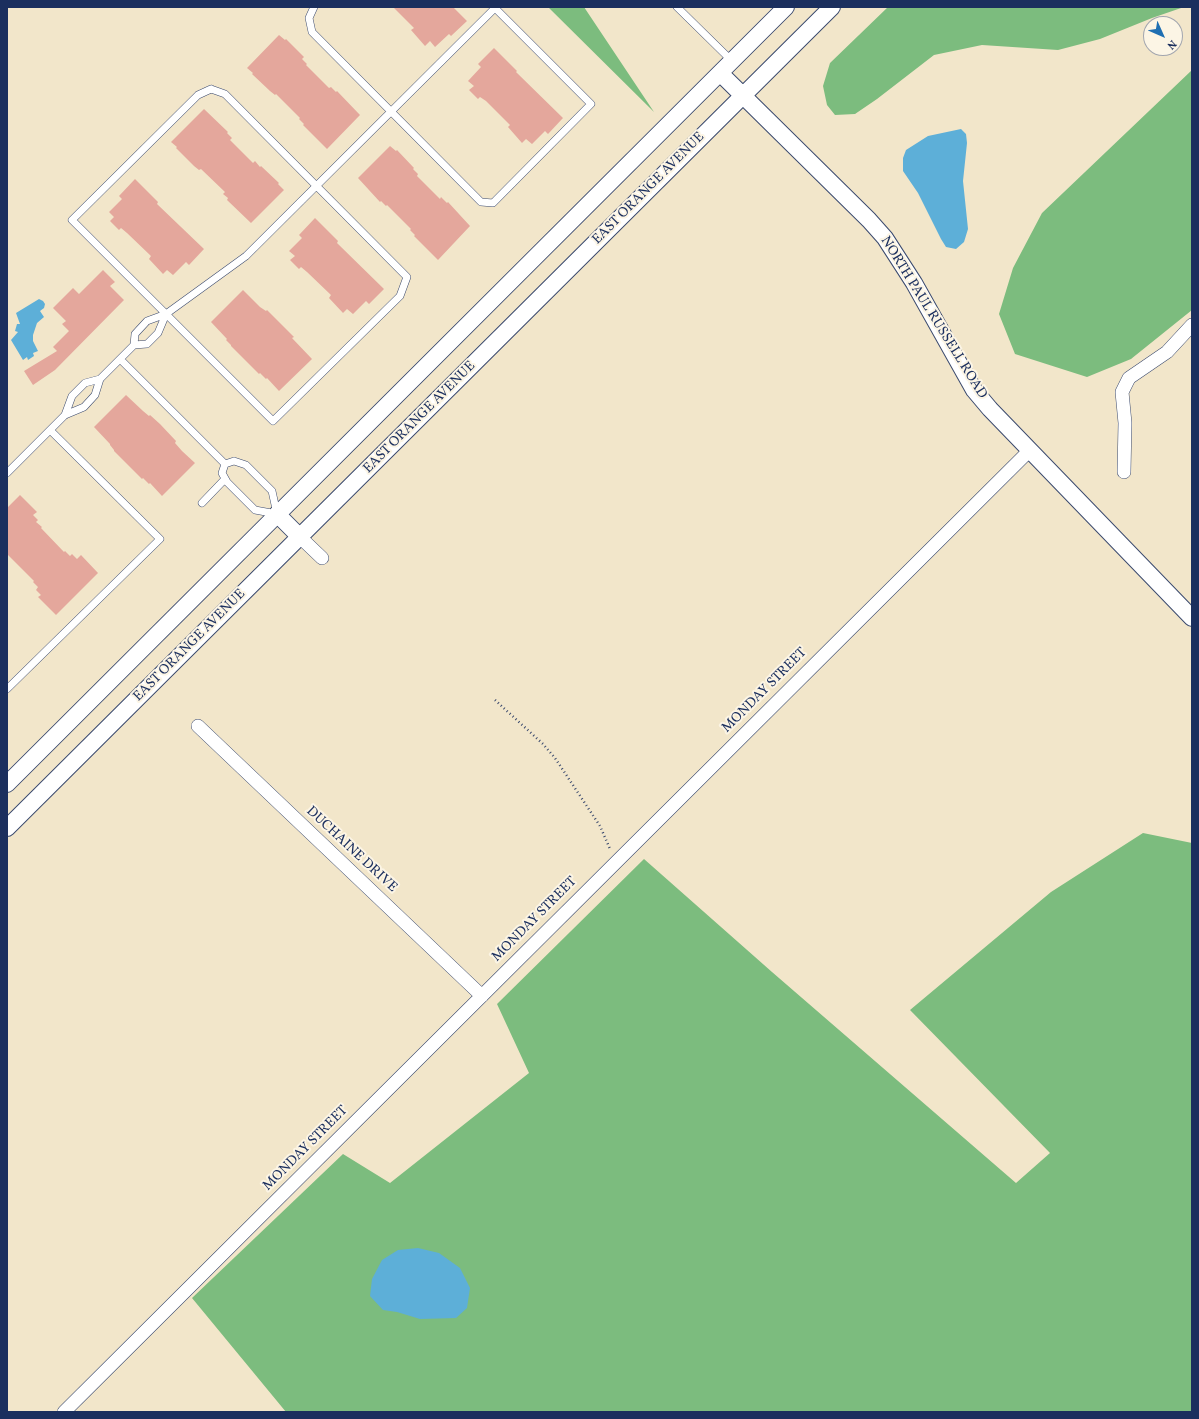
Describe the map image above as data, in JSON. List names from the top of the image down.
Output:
{
  "streets": {
    "street": [
      "EAST ORANGE AVENUE",
      "NORTH PAUL RUSSELL ROAD",
      "MONDAY STREET",
      "DUCHAINE DRIVE"
    ]
  },
  "crossings": [
    ["EAST ORANGE AVENUE", "NORTH PAUL RUSSELL ROAD"],
    ["NORTH PAUL RUSSELL ROAD", "MONDAY STREET"],
    ["MONDAY STREET", "DUCHAINE DRIVE"]
  ],
  "north": "bottom right"
}
